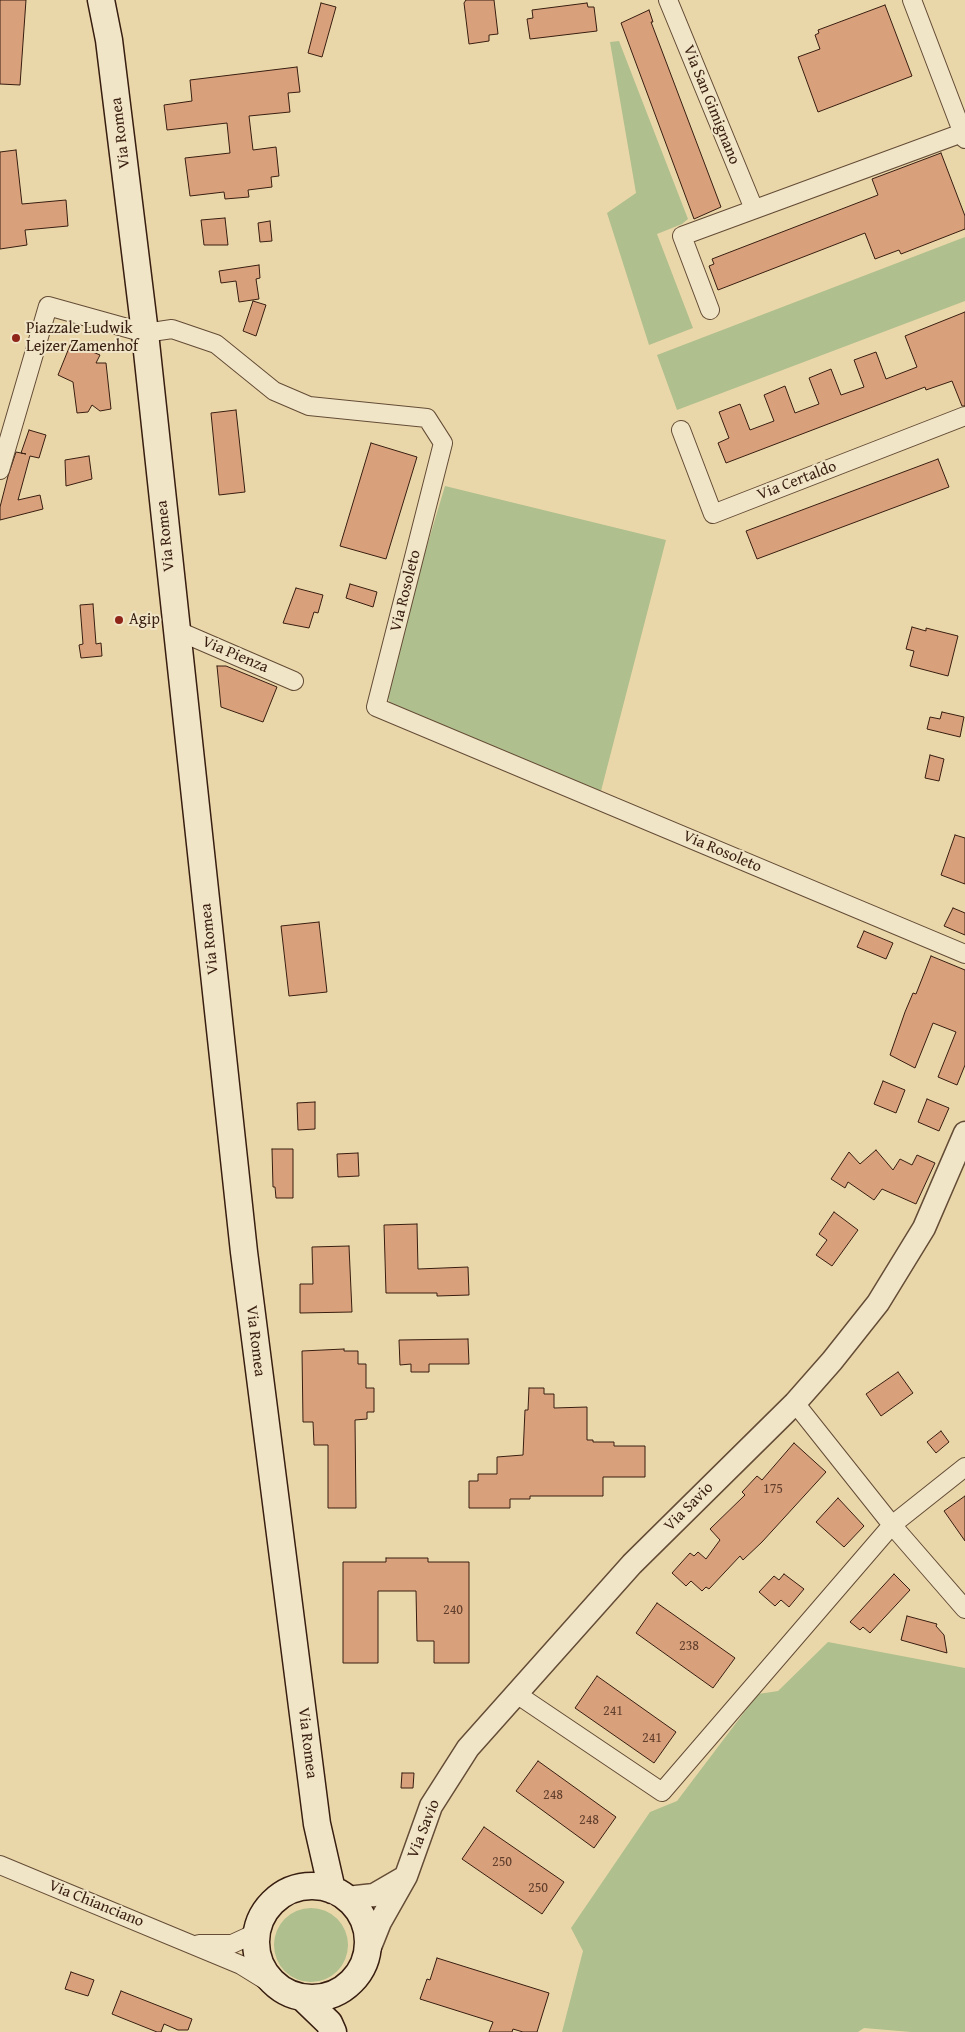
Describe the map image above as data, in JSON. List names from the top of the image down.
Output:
{
  "streets": {
    "main road": ["Via Romea"],
    "street": [
      "Via San Gimignano",
      "Via Certaldo",
      "Via Rosoleto",
      "Via Pienza",
      "Via Savio",
      "Via Chianciano"
    ]
  },
  "crossings": [
    ["Via Romea", "Via Rosoleto"],
    ["Via Romea", "Via Pienza"],
    ["Via Romea", "Via Savio"],
    ["Via Romea", "Via Chianciano"],
    ["Via Savio", "Via Chianciano"]
  ],
  "places": ["Piazzale Ludwik Lejzer Zamenhof", "Agip"],
  "house_numbers": [
    "175",
    "240",
    "238",
    "241",
    "241",
    "248",
    "248",
    "250",
    "250"
  ]
}
